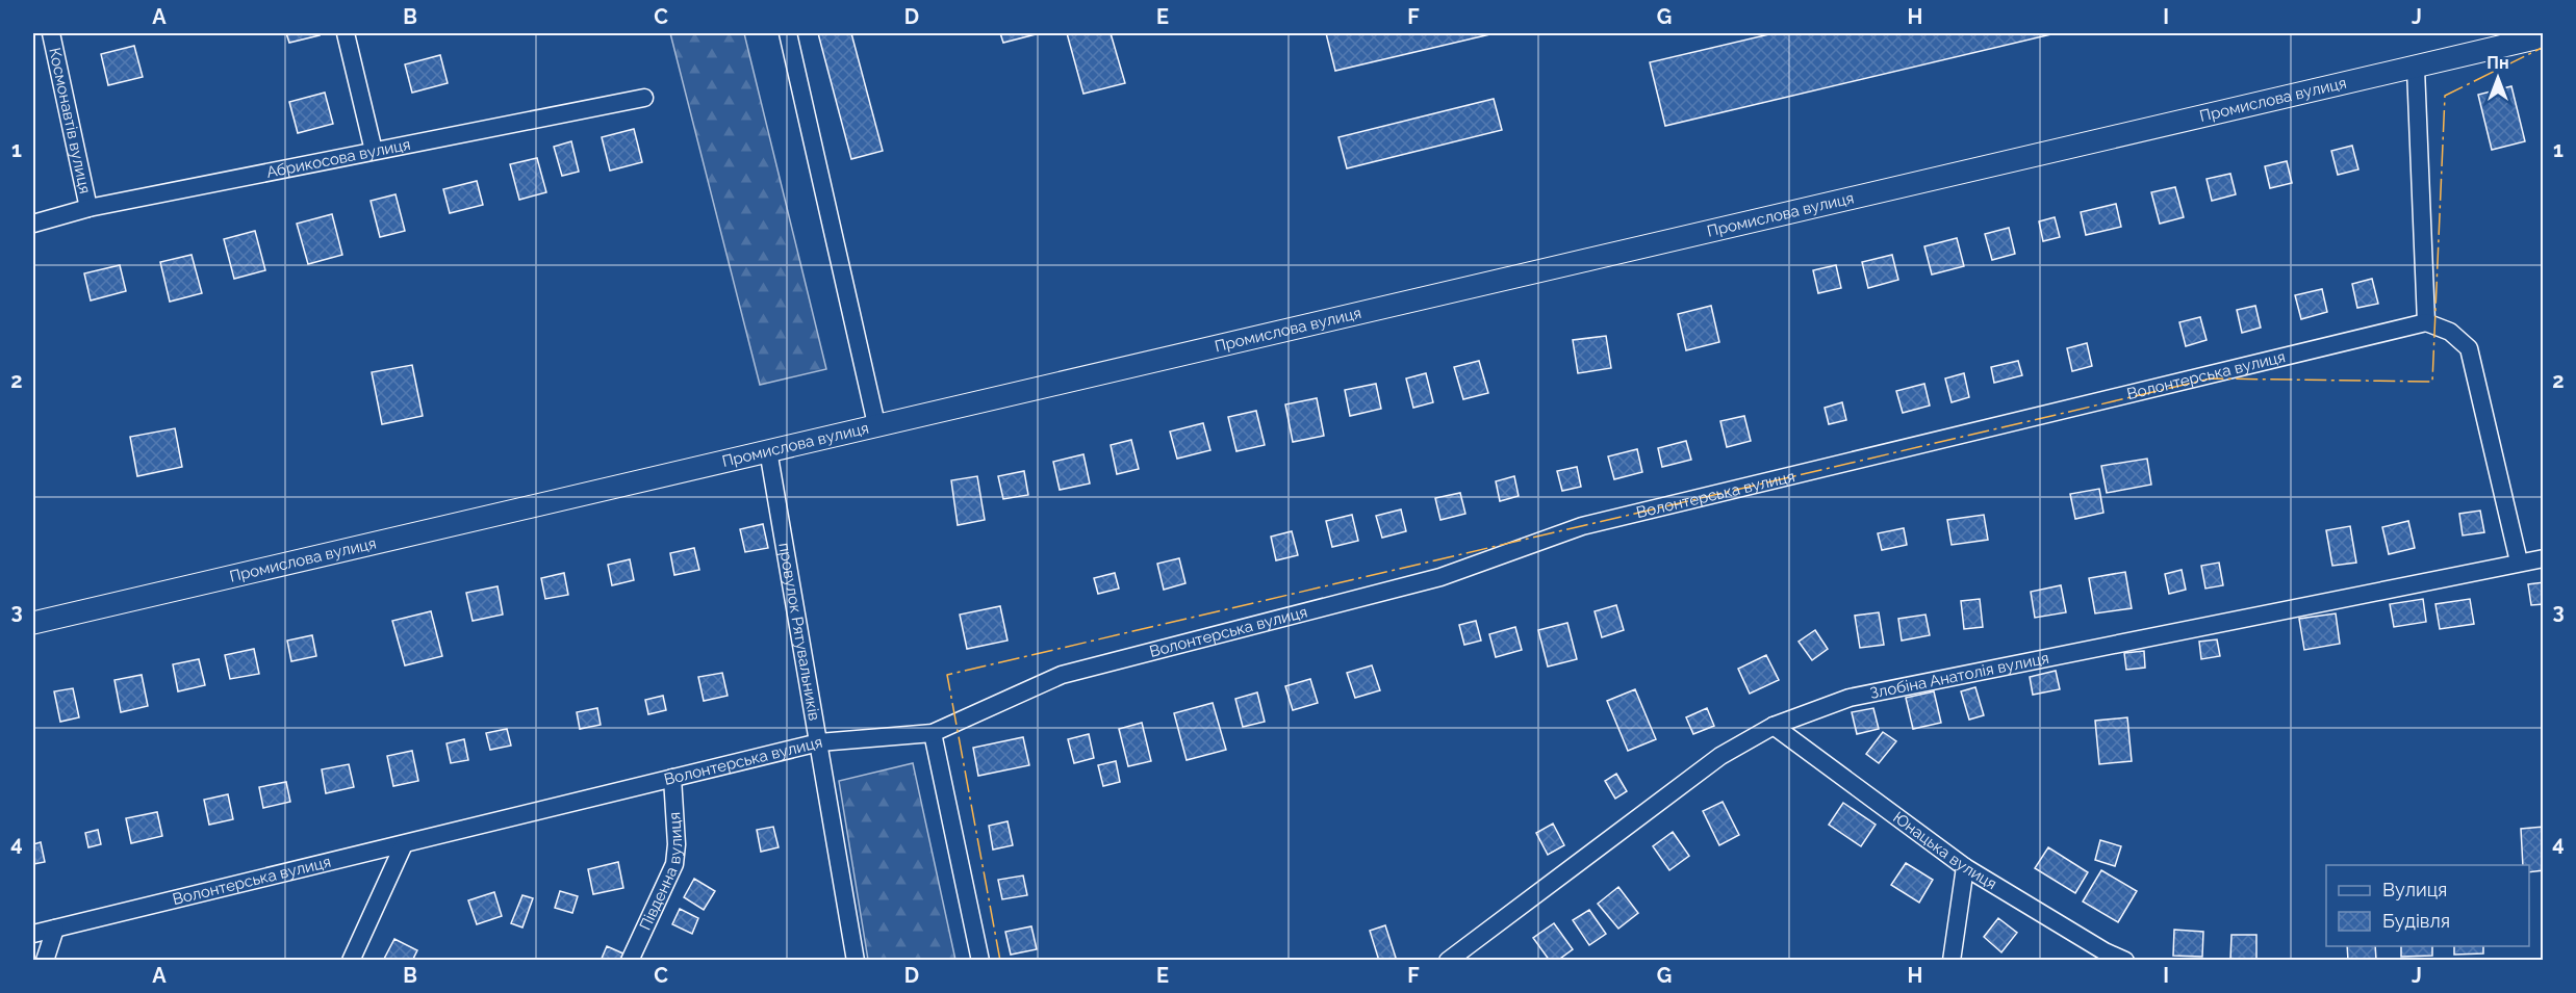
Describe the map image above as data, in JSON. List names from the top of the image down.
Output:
{
  "streets": {
    "street": [
      "Промислова вулиця",
      "Космонавтів вулиця",
      "Абрикосова вулиця",
      "Волонтерська вулиця",
      "провулок Рятувальників",
      "Злобіна Анатолія вулиця",
      "Юнацька вулиця",
      "Південна вулиця"
    ]
  },
  "crossings": [
    ["Промислова вулиця", "провулок Рятувальників"],
    ["Космонавтів вулиця", "Абрикосова вулиця"],
    ["Волонтерська вулиця", "провулок Рятувальників"],
    ["Волонтерська вулиця", "Південна вулиця"],
    ["Злобіна Анатолія вулиця", "Юнацька вулиця"]
  ],
  "legend": ["Вулиця", "Будівля"],
  "north": "top",
  "grid": {
    "columns": [
      "A",
      "B",
      "C",
      "D",
      "E",
      "F",
      "G",
      "H",
      "I",
      "J"
    ],
    "rows": [
      "1",
      "2",
      "3",
      "4"
    ]
  }
}
